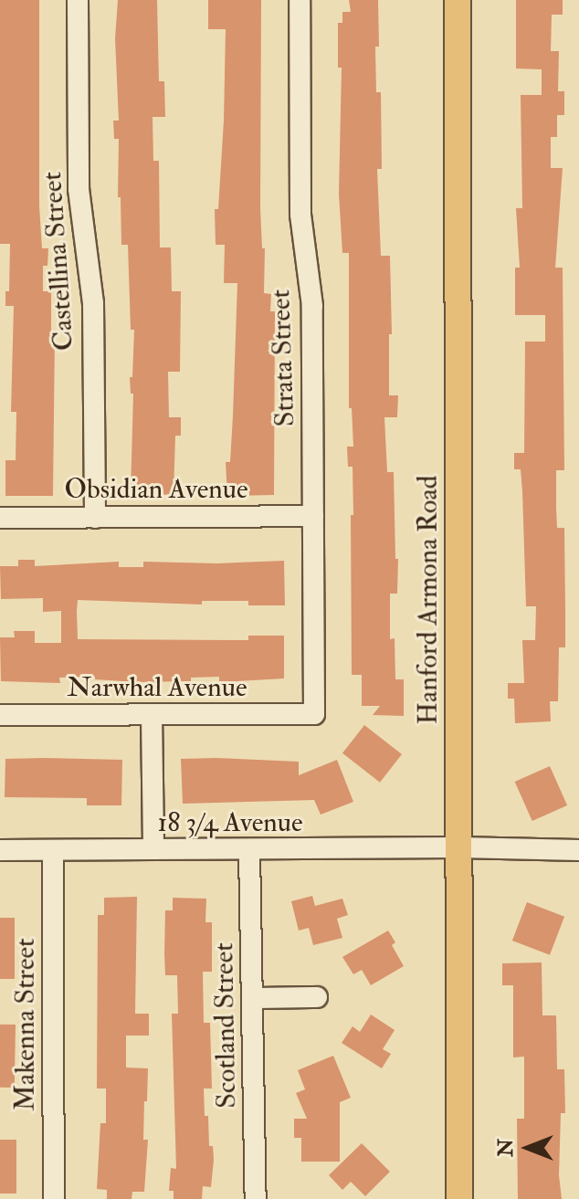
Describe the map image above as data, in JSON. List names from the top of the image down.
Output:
{
  "streets": {
    "main road": ["Hanford Armona Road"],
    "street": [
      "Castellina Street",
      "Strata Street",
      "Obsidian Avenue",
      "Narwhal Avenue",
      "18 3/4 Avenue",
      "Makenna Street",
      "Scotland Street"
    ]
  },
  "crossings": [
    ["Castellina Street", "Obsidian Avenue"],
    ["Strata Street", "Obsidian Avenue"],
    ["Strata Street", "Narwhal Avenue"],
    ["Hanford Armona Road", "18 3/4 Avenue"],
    ["18 3/4 Avenue", "Makenna Street"],
    ["18 3/4 Avenue", "Scotland Street"]
  ],
  "north": "left"
}
